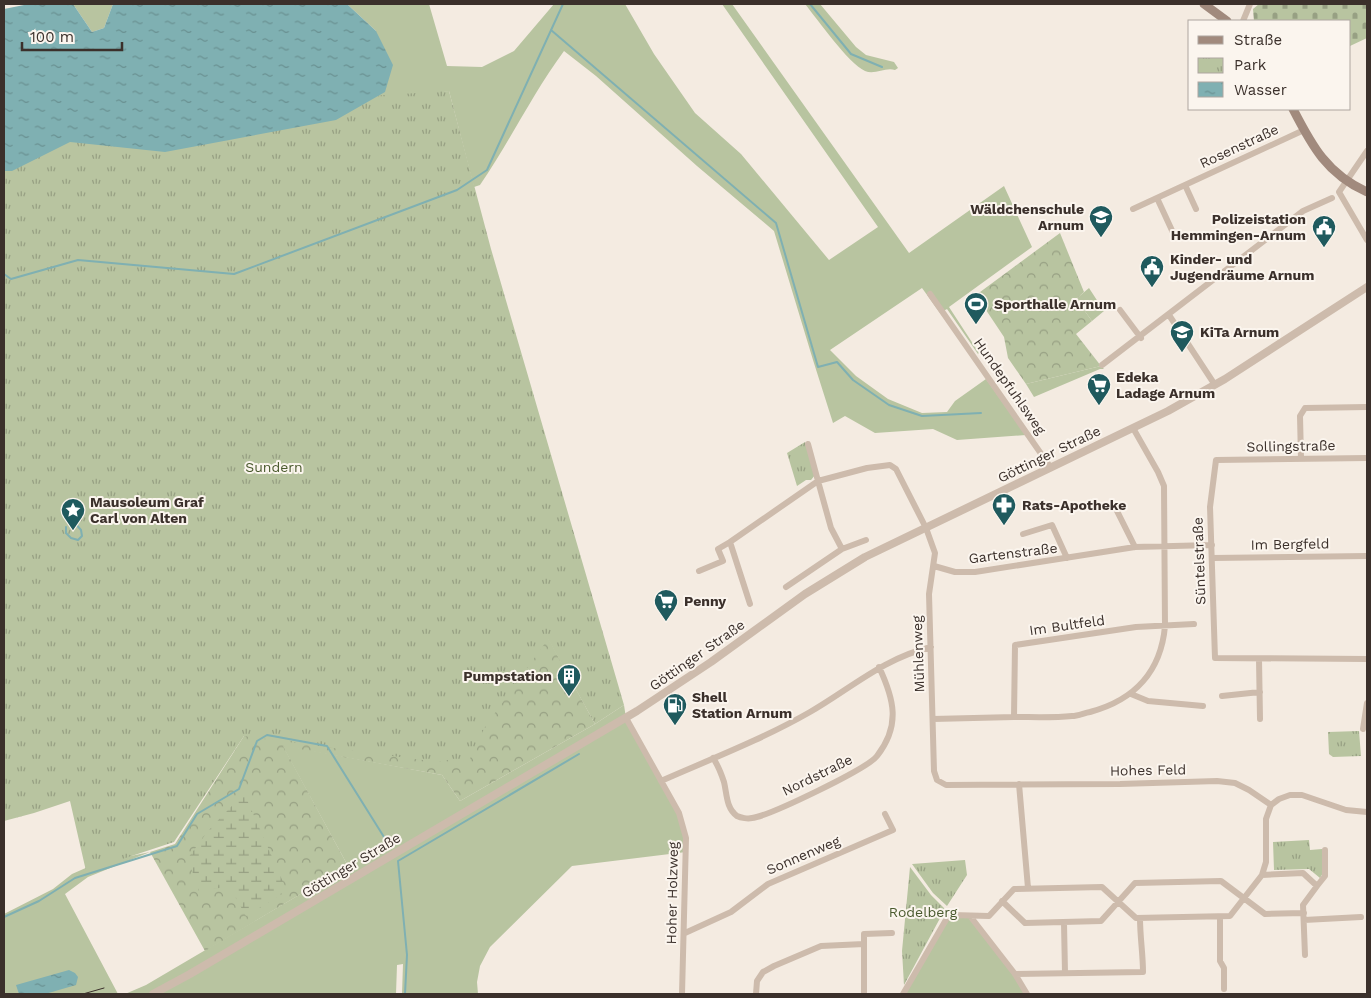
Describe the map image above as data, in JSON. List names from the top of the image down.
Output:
{
  "streets": {
    "street": [
      "Rosenstraße",
      "Hundepfuhlsweg",
      "Sollingstraße",
      "Göttinger Straße",
      "Im Bergfeld",
      "Gartenstraße",
      "Süntelstraße",
      "Im Bultfeld",
      "Mühlenweg",
      "Hohes Feld",
      "Nordstraße",
      "Sonnenweg",
      "Hoher Holzweg"
    ]
  },
  "crossings": [
    ["Hundepfuhlsweg", "Göttinger Straße"],
    ["Sollingstraße", "Süntelstraße"],
    ["Göttinger Straße", "Mühlenweg"],
    ["Göttinger Straße", "Hoher Holzweg"],
    ["Im Bergfeld", "Süntelstraße"],
    ["Gartenstraße", "Süntelstraße"],
    ["Gartenstraße", "Mühlenweg"],
    ["Mühlenweg", "Hohes Feld"],
    ["Sonnenweg", "Hoher Holzweg"]
  ],
  "parks": ["Sundern", "Rodelberg"],
  "places": {
    "school or university": ["Wäldchenschule Arnum", "KiTa Arnum"],
    "public building": ["Polizeistation Hemmingen-Arnum", "Kinder- und Jugendräume Arnum"],
    "sports": ["Sporthalle Arnum"],
    "supermarket": ["Edeka Ladage Arnum", "Penny"],
    "pharmacy": ["Rats-Apotheke"],
    "place": ["Mausoleum Graf Carl von Alten"],
    "building": ["Pumpstation"],
    "fuel station": ["Shell Station Arnum"]
  },
  "legend": ["Straße", "Park", "Wasser"],
  "scale_bar": "100 m"
}
